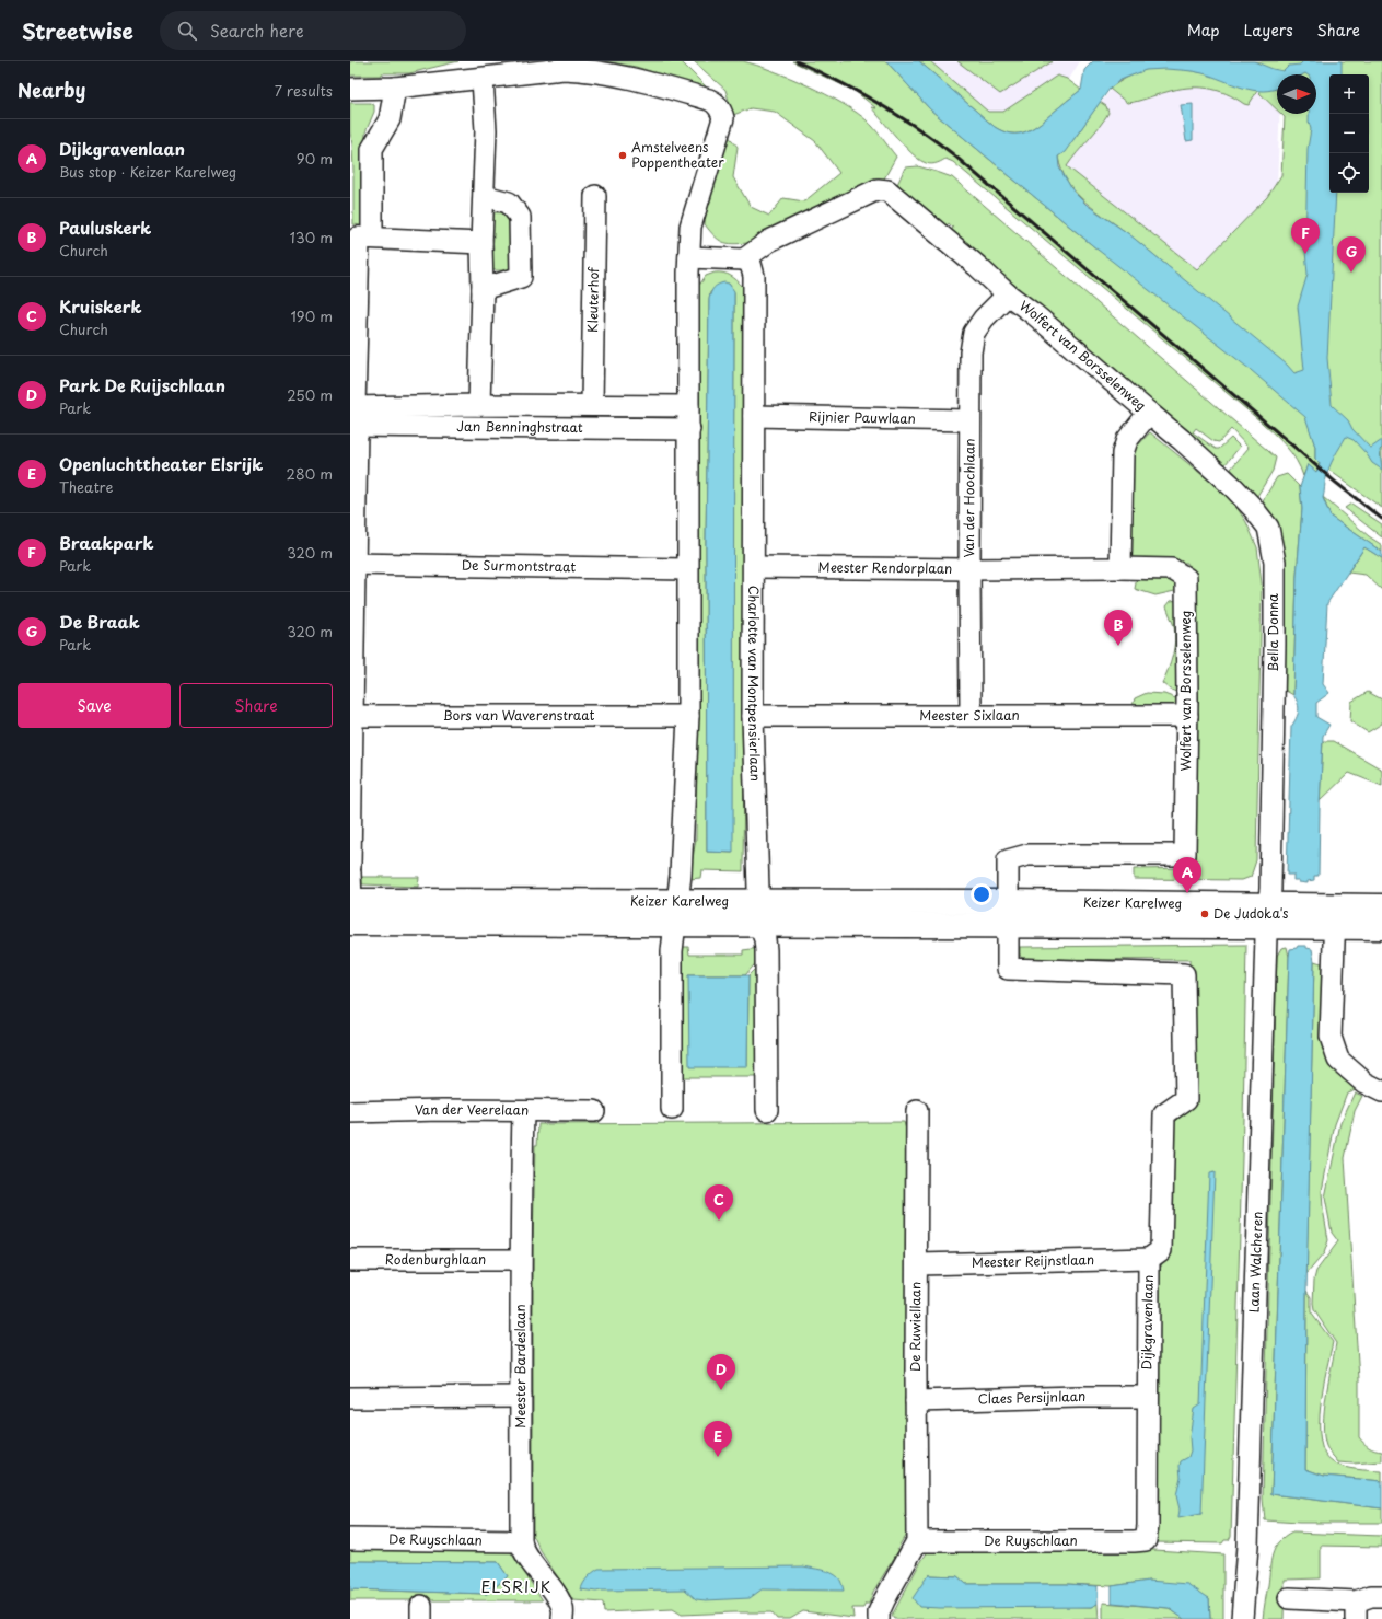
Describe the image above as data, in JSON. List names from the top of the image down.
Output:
{
  "streets": {
    "main road": ["Keizer Karelweg"],
    "street": [
      "Kleuterhof",
      "Wolfert van Borsselenweg",
      "Rijnier Pauwlaan",
      "Jan Benninghstraat",
      "Van der Hoochlaan",
      "De Surmontstraat",
      "Meester Rendorplaan",
      "Bella Donna",
      "Charlotte van Montpensierlaan",
      "Meester Sixlaan",
      "Bors van Waverenstraat",
      "Van der Veerelaan",
      "Rodenburghlaan",
      "Meester Reijnstlaan",
      "Laan Walcheren",
      "Dijkgravenlaan",
      "De Ruwiellaan",
      "Meester Bardeslaan",
      "Claes Persijnlaan",
      "De Ruyschlaan"
    ]
  },
  "crossings": [
    ["Kleuterhof", "Jan Benninghstraat"],
    ["Wolfert van Borsselenweg", "Van der Hoochlaan"],
    ["Wolfert van Borsselenweg", "Meester Rendorplaan"],
    ["Wolfert van Borsselenweg", "Bella Donna"],
    ["Wolfert van Borsselenweg", "Charlotte van Montpensierlaan"],
    ["Wolfert van Borsselenweg", "Meester Sixlaan"],
    ["Wolfert van Borsselenweg", "Keizer Karelweg"],
    ["Wolfert van Borsselenweg", "Dijkgravenlaan"],
    ["Rijnier Pauwlaan", "Van der Hoochlaan"],
    ["Rijnier Pauwlaan", "Charlotte van Montpensierlaan"],
    ["Van der Hoochlaan", "Meester Rendorplaan"],
    ["Van der Hoochlaan", "Meester Sixlaan"],
    ["Meester Rendorplaan", "Charlotte van Montpensierlaan"],
    ["Bella Donna", "Keizer Karelweg"],
    ["Bella Donna", "Laan Walcheren"],
    ["Charlotte van Montpensierlaan", "Meester Sixlaan"],
    ["Charlotte van Montpensierlaan", "Keizer Karelweg"],
    ["Keizer Karelweg", "Laan Walcheren"],
    ["Keizer Karelweg", "Dijkgravenlaan"],
    ["Van der Veerelaan", "Meester Bardeslaan"],
    ["Rodenburghlaan", "Meester Bardeslaan"],
    ["Meester Reijnstlaan", "Dijkgravenlaan"],
    ["Meester Reijnstlaan", "De Ruwiellaan"],
    ["Dijkgravenlaan", "Claes Persijnlaan"],
    ["Dijkgravenlaan", "De Ruyschlaan"],
    ["De Ruwiellaan", "Claes Persijnlaan"],
    ["De Ruwiellaan", "De Ruyschlaan"],
    ["Meester Bardeslaan", "De Ruyschlaan"]
  ],
  "districts": ["ELSRIJK"],
  "places": ["Amstelveens Poppentheater", "De Judoka's"],
  "north": "right",
  "page": {
    "header": "Streetwise",
    "search": "Search here",
    "nav": ["Map", "Layers", "Share"],
    "heading": ["Nearby", "7 results"],
    "map_buttons": ["+", "−"],
    "list": [
      {
        "mark": "A",
        "name": "Dijkgravenlaan",
        "note": "Bus stop · Keizer Karelweg",
        "value": "90 m"
      },
      {
        "mark": "B",
        "name": "Pauluskerk",
        "note": "Church",
        "value": "130 m"
      },
      {
        "mark": "C",
        "name": "Kruiskerk",
        "note": "Church",
        "value": "190 m"
      },
      {
        "mark": "D",
        "name": "Park De Ruijschlaan",
        "note": "Park",
        "value": "250 m"
      },
      {
        "mark": "E",
        "name": "Openluchttheater Elsrijk",
        "note": "Theatre",
        "value": "280 m"
      },
      {
        "mark": "F",
        "name": "Braakpark",
        "note": "Park",
        "value": "320 m"
      },
      {
        "mark": "G",
        "name": "De Braak",
        "note": "Park",
        "value": "320 m"
      }
    ],
    "pins": [
      "F",
      "G",
      "B",
      "A",
      "C",
      "D",
      "E"
    ],
    "buttons": ["Save", "Share"]
  }
}
